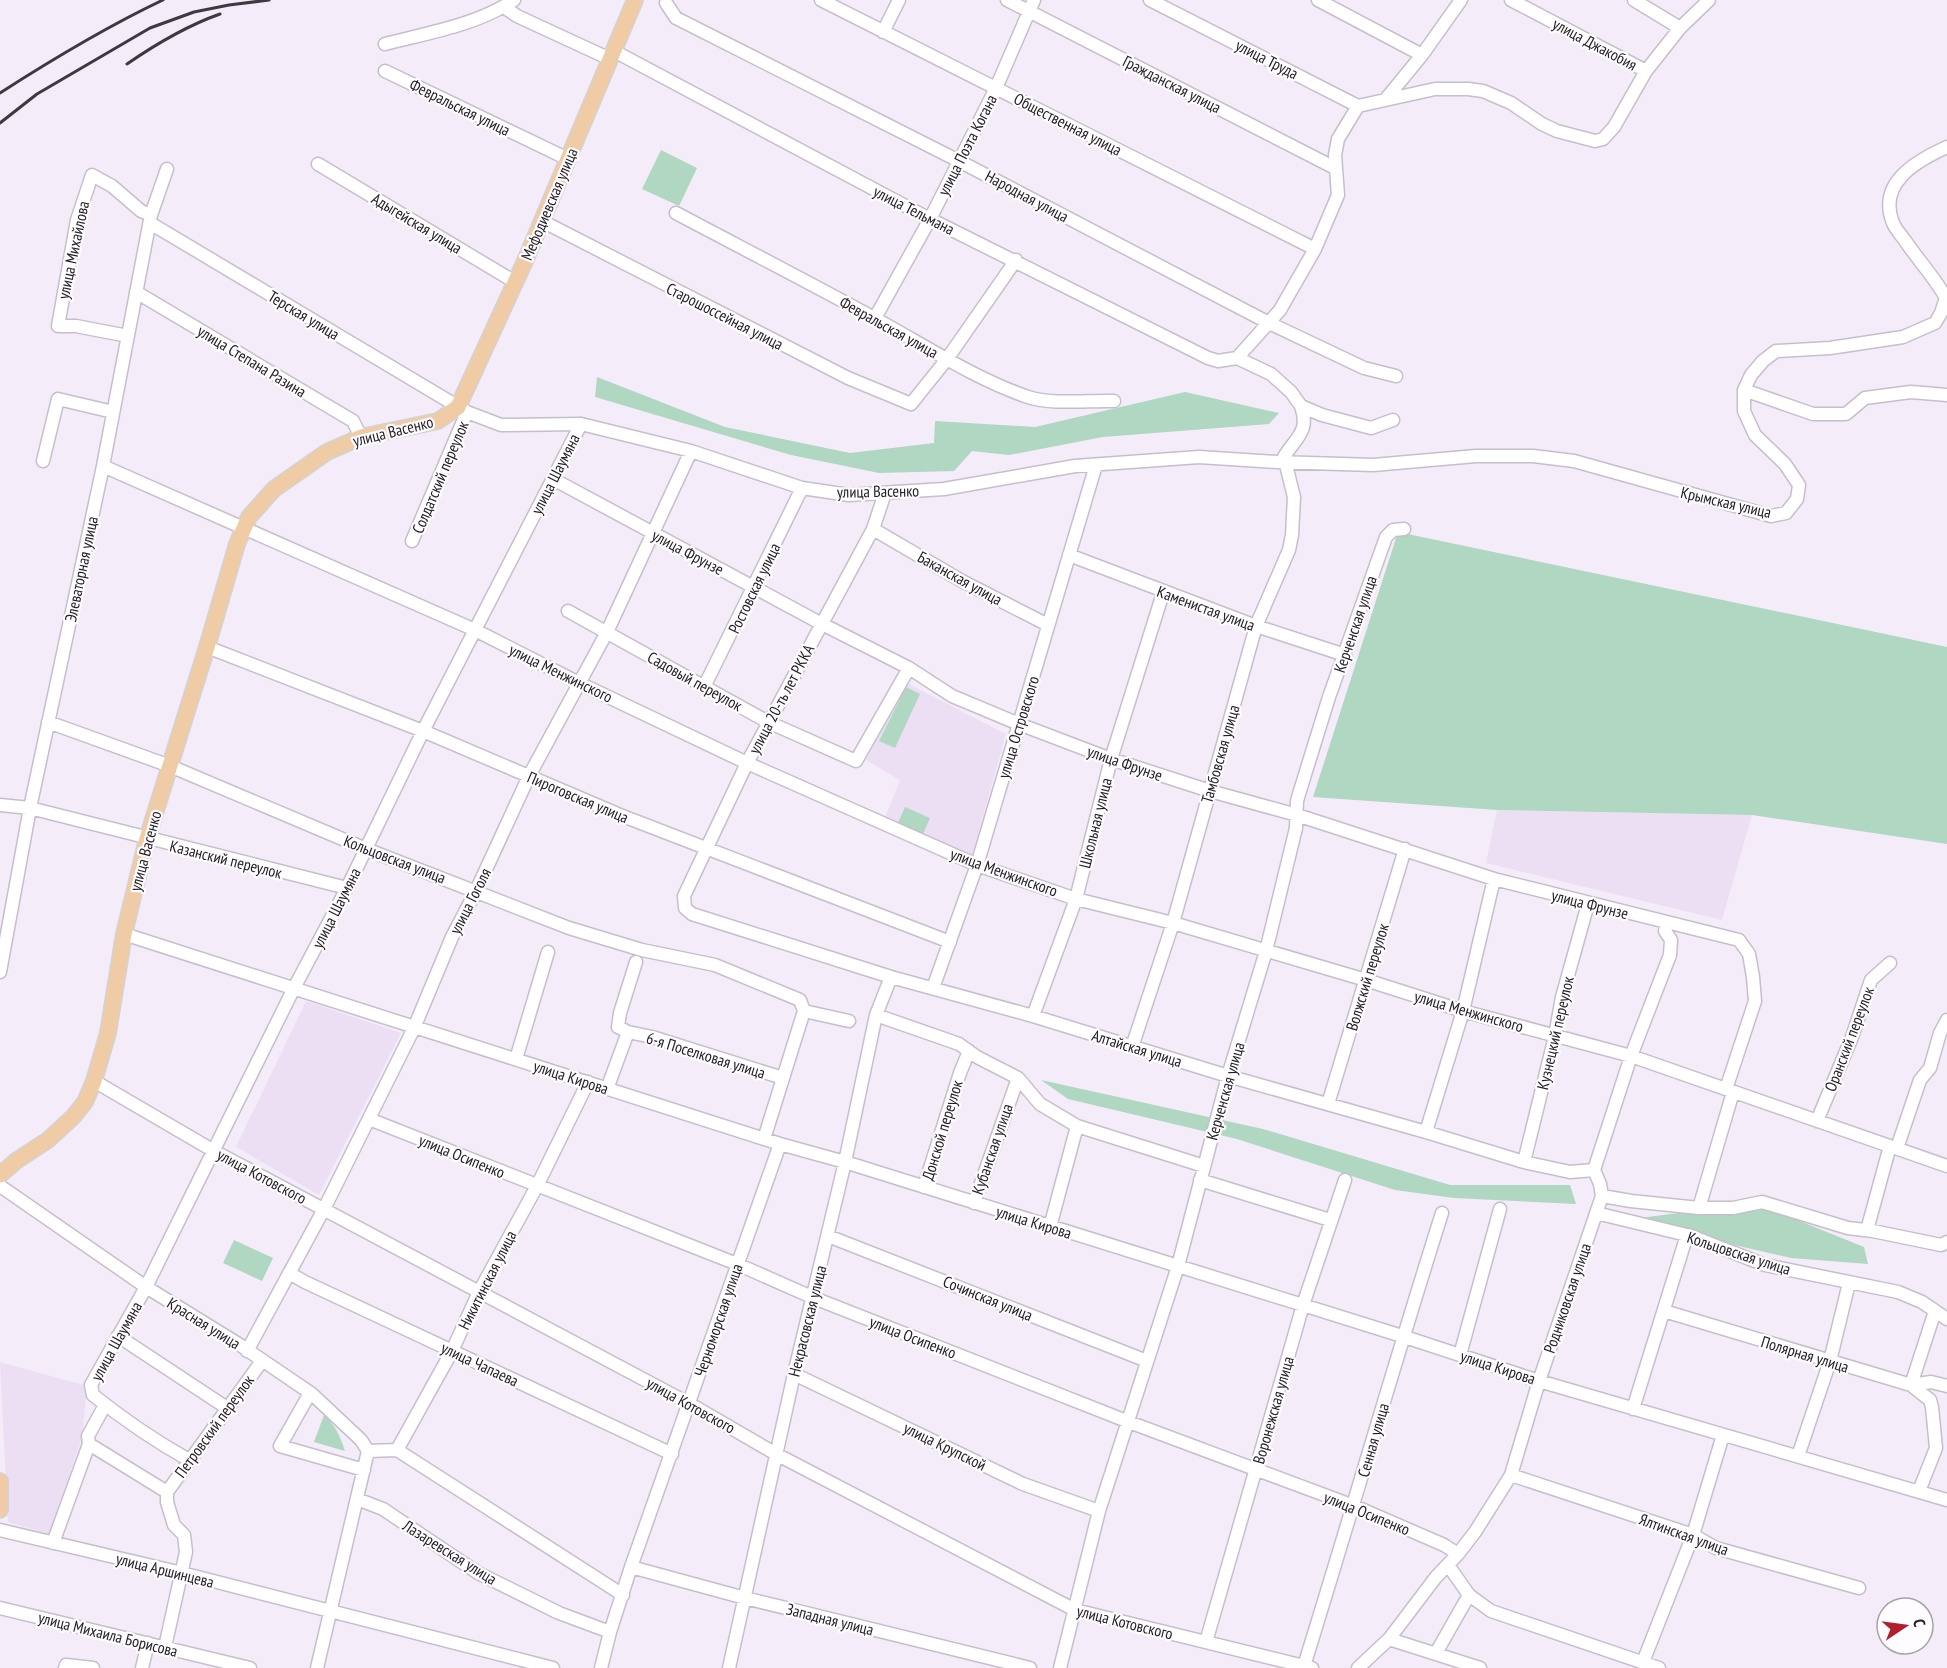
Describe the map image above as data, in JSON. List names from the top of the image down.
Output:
{
  "streets": {
    "main road": ["Мефодиевская улица", "улица Васенко"],
    "street": [
      "улица Джакобия",
      "улица Труда",
      "Гражданская улица",
      "Февральская улица",
      "Общественная улица",
      "улица Поэта Когана",
      "Народная улица",
      "улица Тельмана",
      "Адыгейская улица",
      "улица Михайлова",
      "Терская улица",
      "Старошоссейная улица",
      "улица Степана Разина",
      "улица Шаумяна",
      "Солдатский переулок",
      "Крымская улица",
      "улица Фрунзе",
      "Элеваторная улица",
      "Баканская улица",
      "Ростовская улица",
      "Каменистая улица",
      "Керченская улица",
      "улица Менжинского",
      "Садовый переулок",
      "улица 20-ть лет РККА",
      "улица Островского",
      "Тамбовская улица",
      "Пироговская улица",
      "Школьная улица",
      "Казанский переулок",
      "Кольцовская улица",
      "улица Гоголя",
      "Волжский переулок",
      "Кузнецкий переулок",
      "Оранский переулок",
      "Алтайская улица",
      "6-я Поселковая улица",
      "улица Кирова",
      "Донской переулок",
      "Кубанская улица",
      "улица Осипенко",
      "улица Котовского",
      "Никитинская улица",
      "Сочинская улица",
      "Родниковская улица",
      "Черноморская улица",
      "Некрасовская улица",
      "Красная улица",
      "Полярная улица",
      "улица Чапаева",
      "Воронежская улица",
      "Петровский переулок",
      "Сенная улица",
      "улица Крупской",
      "Ялтинская улица",
      "Лазаревская улица",
      "улица Аршинцева",
      "Западная улица",
      "улица Михаила Борисова"
    ]
  },
  "crossings": [
    ["Гражданская улица", "улица Поэта Когана"],
    ["Февральская улица", "улица Поэта Когана"],
    ["Февральская улица", "Мефодиевская улица"],
    ["Февральская улица", "Старошоссейная улица"],
    ["Общественная улица", "улица Поэта Когана"],
    ["улица Поэта Когана", "Народная улица"],
    ["улица Поэта Когана", "улица Тельмана"],
    ["Мефодиевская улица", "улица Тельмана"],
    ["Мефодиевская улица", "Адыгейская улица"],
    ["Мефодиевская улица", "Терская улица"],
    ["Мефодиевская улица", "Старошоссейная улица"],
    ["Мефодиевская улица", "улица Васенко"],
    ["Мефодиевская улица", "Солдатский переулок"],
    ["улица Михайлова", "Терская улица"],
    ["улица Михайлова", "Элеваторная улица"],
    ["Терская улица", "улица Васенко"],
    ["Терская улица", "Солдатский переулок"],
    ["Терская улица", "Элеваторная улица"],
    ["улица Степана Разина", "улица Васенко"],
    ["улица Степана Разина", "Элеваторная улица"],
    ["улица Васенко", "улица Шаумяна"],
    ["улица Васенко", "Солдатский переулок"],
    ["улица Васенко", "Крымская улица"],
    ["улица Васенко", "Ростовская улица"],
    ["улица Васенко", "улица Менжинского"],
    ["улица Васенко", "улица 20-ть лет РККА"],
    ["улица Васенко", "улица Островского"],
    ["улица Васенко", "Тамбовская улица"],
    ["улица Васенко", "Пироговская улица"],
    ["улица Васенко", "Казанский переулок"],
    ["улица Васенко", "Кольцовская улица"],
    ["улица Васенко", "улица Гоголя"],
    ["улица Васенко", "улица Кирова"],
    ["улица Васенко", "улица Котовского"],
    ["улица Шаумяна", "улица Фрунзе"],
    ["улица Шаумяна", "улица Менжинского"],
    ["улица Шаумяна", "Пироговская улица"],
    ["улица Шаумяна", "Казанский переулок"],
    ["улица Шаумяна", "Кольцовская улица"],
    ["улица Шаумяна", "улица Кирова"],
    ["улица Шаумяна", "улица Котовского"],
    ["улица Шаумяна", "Красная улица"],
    ["улица Фрунзе", "Ростовская улица"],
    ["улица Фрунзе", "Керченская улица"],
    ["улица Фрунзе", "улица Менжинского"],
    ["улица Фрунзе", "Садовый переулок"],
    ["улица Фрунзе", "улица 20-ть лет РККА"],
    ["улица Фрунзе", "улица Островского"],
    ["улица Фрунзе", "Тамбовская улица"],
    ["улица Фрунзе", "Школьная улица"],
    ["улица Фрунзе", "улица Гоголя"],
    ["улица Фрунзе", "Волжский переулок"],
    ["улица Фрунзе", "Кузнецкий переулок"],
    ["Элеваторная улица", "улица Менжинского"],
    ["Элеваторная улица", "Казанский переулок"],
    ["Элеваторная улица", "Кольцовская улица"],
    ["Баканская улица", "улица 20-ть лет РККА"],
    ["Баканская улица", "улица Островского"],
    ["Ростовская улица", "Садовый переулок"],
    ["Каменистая улица", "Керченская улица"],
    ["Каменистая улица", "улица Островского"],
    ["Каменистая улица", "Тамбовская улица"],
    ["Каменистая улица", "Школьная улица"],
    ["Керченская улица", "улица Менжинского"],
    ["Керченская улица", "Алтайская улица"],
    ["Керченская улица", "улица Кирова"],
    ["Керченская улица", "улица Осипенко"],
    ["Керченская улица", "улица Котовского"],
    ["Керченская улица", "Сочинская улица"],
    ["Керченская улица", "улица Крупской"],
    ["улица Менжинского", "улица 20-ть лет РККА"],
    ["улица Менжинского", "улица Островского"],
    ["улица Менжинского", "Тамбовская улица"],
    ["улица Менжинского", "Школьная улица"],
    ["улица Менжинского", "улица Гоголя"],
    ["улица Менжинского", "Волжский переулок"],
    ["улица Менжинского", "Кузнецкий переулок"],
    ["улица Менжинского", "Оранский переулок"],
    ["Садовый переулок", "улица 20-ть лет РККА"],
    ["Садовый переулок", "улица Гоголя"],
    ["улица 20-ть лет РККА", "Пироговская улица"],
    ["улица 20-ть лет РККА", "Алтайская улица"],
    ["улица Островского", "Пироговская улица"],
    ["улица Островского", "Алтайская улица"],
    ["Тамбовская улица", "Алтайская улица"],
    ["Пироговская улица", "улица Гоголя"],
    ["Школьная улица", "Алтайская улица"],
    ["Кольцовская улица", "улица Гоголя"],
    ["Кольцовская улица", "Родниковская улица"],
    ["улица Гоголя", "улица Кирова"],
    ["улица Гоголя", "улица Осипенко"],
    ["улица Гоголя", "улица Котовского"],
    ["улица Гоголя", "Красная улица"],
    ["улица Гоголя", "улица Чапаева"],
    ["Волжский переулок", "Алтайская улица"],
    ["Кузнецкий переулок", "Алтайская улица"],
    ["Алтайская улица", "Некрасовская улица"],
    ["улица Кирова", "Донской переулок"],
    ["улица Кирова", "Кубанская улица"],
    ["улица Кирова", "Никитинская улица"],
    ["улица Кирова", "Родниковская улица"],
    ["улица Кирова", "Черноморская улица"],
    ["улица Кирова", "Некрасовская улица"],
    ["улица Кирова", "Воронежская улица"],
    ["улица Кирова", "Сенная улица"],
    ["улица Осипенко", "Никитинская улица"],
    ["улица Осипенко", "Родниковская улица"],
    ["улица Осипенко", "Черноморская улица"],
    ["улица Осипенко", "Некрасовская улица"],
    ["улица Осипенко", "Воронежская улица"],
    ["улица Осипенко", "Сенная улица"],
    ["улица Котовского", "Никитинская улица"],
    ["улица Котовского", "Черноморская улица"],
    ["улица Котовского", "Некрасовская улица"],
    ["улица Котовского", "Воронежская улица"],
    ["улица Котовского", "Сенная улица"],
    ["Никитинская улица", "улица Чапаева"],
    ["Сочинская улица", "Некрасовская улица"],
    ["Родниковская улица", "Ялтинская улица"],
    ["Черноморская улица", "улица Чапаева"],
    ["Черноморская улица", "Лазаревская улица"],
    ["Черноморская улица", "Западная улица"],
    ["Некрасовская улица", "улица Крупской"],
    ["Некрасовская улица", "Западная улица"],
    ["Красная улица", "Петровский переулок"]
  ],
  "north": "right"
}
